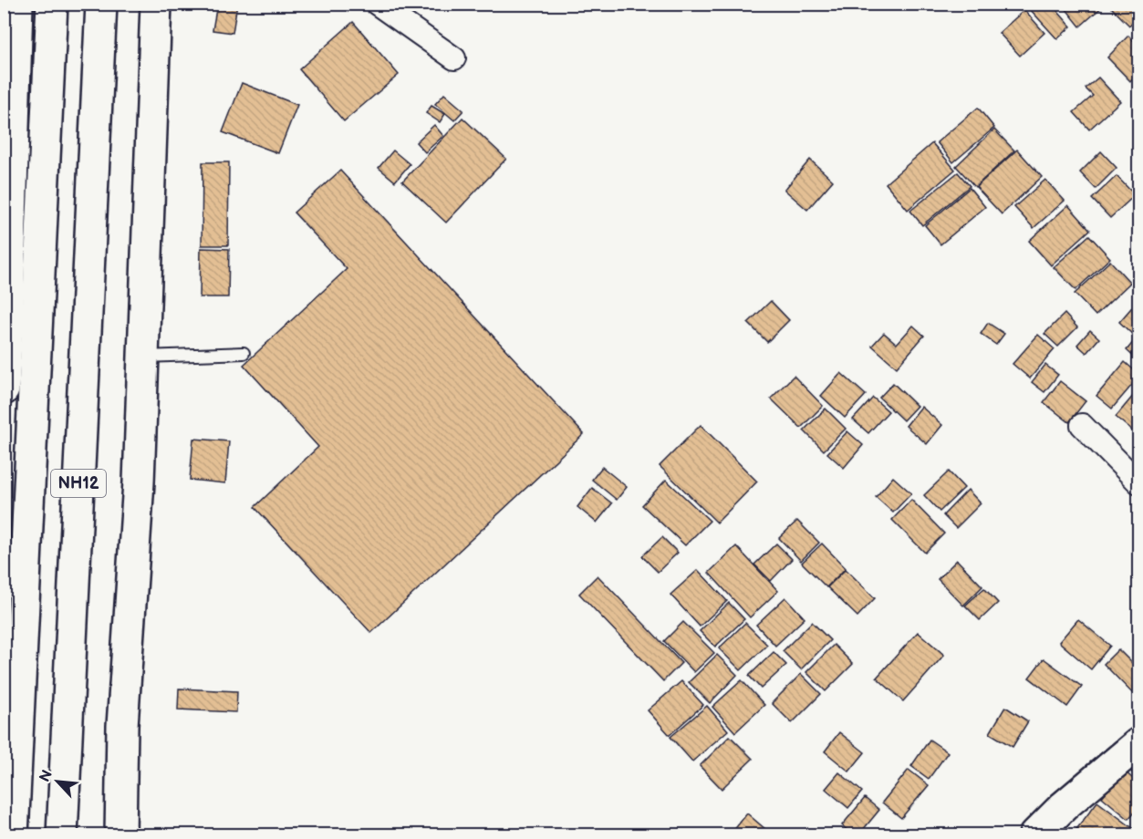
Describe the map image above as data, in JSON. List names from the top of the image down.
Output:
{
  "streets": {
    "main road": ["NH12"]
  },
  "north": "top left"
}
